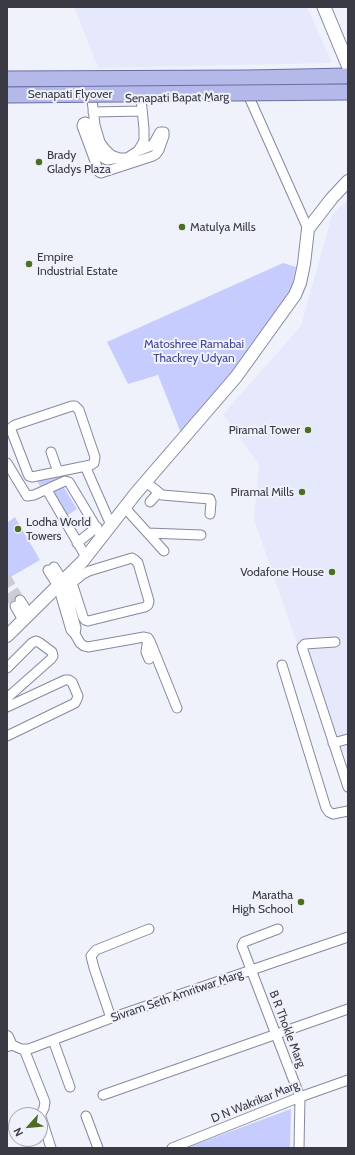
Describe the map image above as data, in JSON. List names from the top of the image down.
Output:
{
  "streets": {
    "main road": ["Senapati Flyover", "Senapati Bapat Marg"],
    "street": ["Sivram Seth Amritwar Marg", "B R Thokle Marg", "D N Wakrikar Marg"]
  },
  "crossings": [
    ["Sivram Seth Amritwar Marg", "B R Thokle Marg"],
    ["B R Thokle Marg", "D N Wakrikar Marg"]
  ],
  "parks": ["Matoshree Ramabai Thackrey Udyan"],
  "places": [
    "Brady Gladys Plaza",
    "Matulya Mills",
    "Empire Industrial Estate",
    "Piramal Tower",
    "Piramal Mills",
    "Lodha World Towers",
    "Vodafone House",
    "Maratha High School"
  ],
  "north": "bottom left"
}
